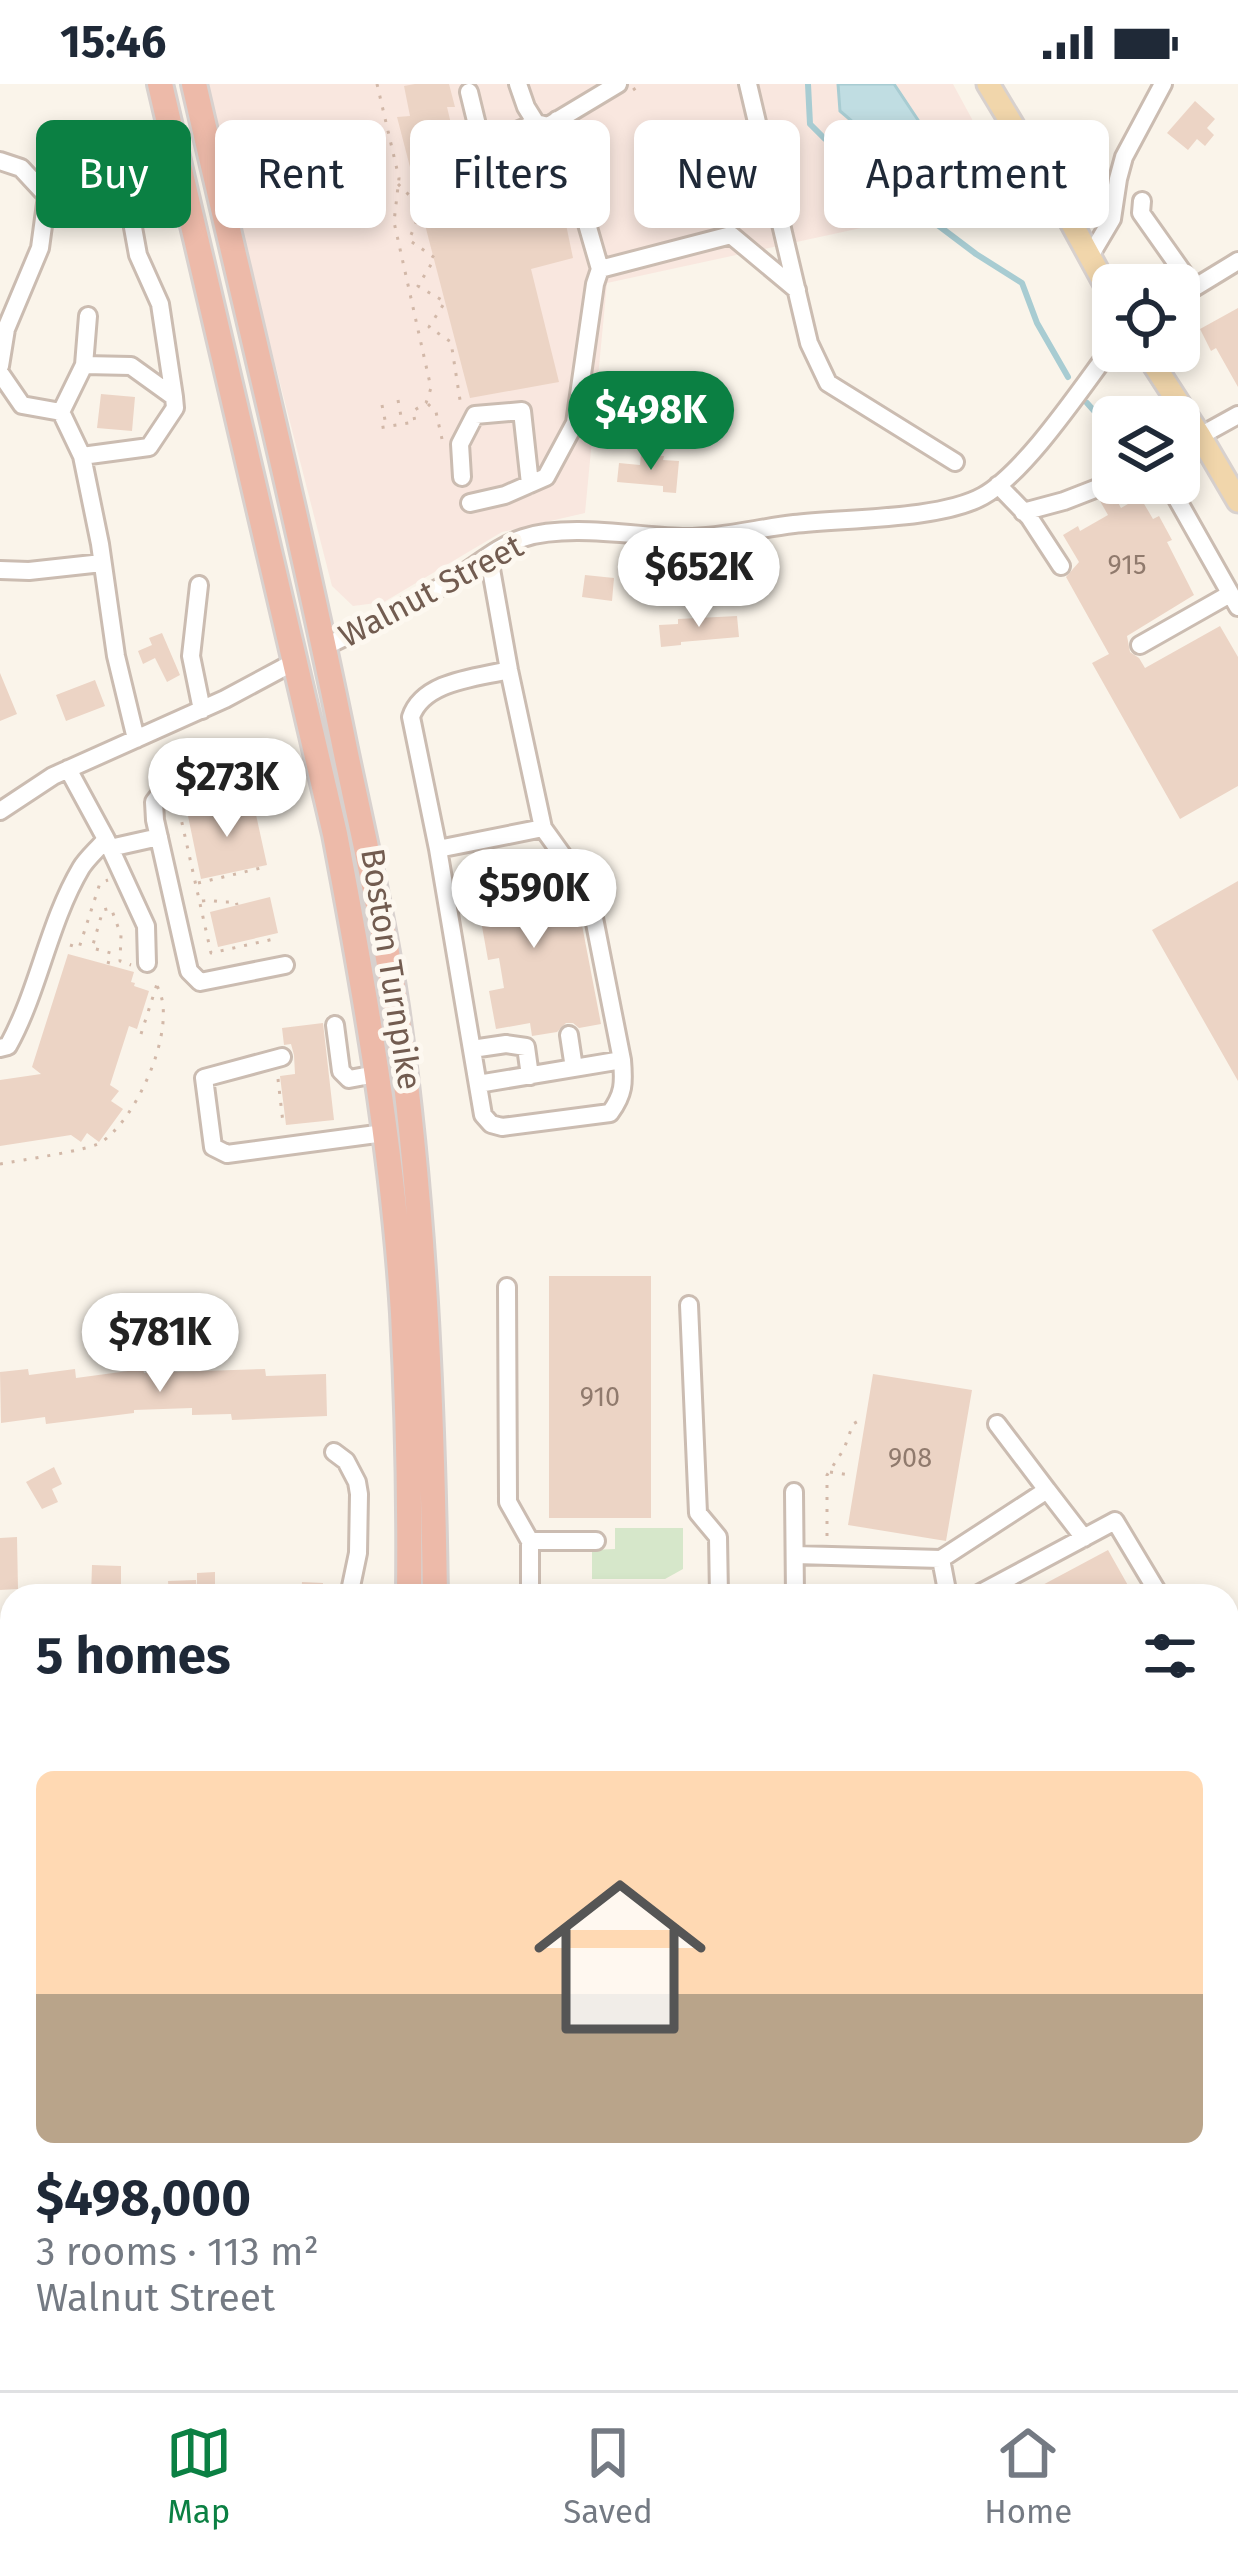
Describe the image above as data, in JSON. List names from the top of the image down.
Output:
{
  "streets": {
    "highway": ["Boston Turnpike"],
    "street": ["Walnut Street"]
  },
  "crossings": [
    ["Walnut Street", "Boston Turnpike"]
  ],
  "house_numbers": ["915", "910", "908"],
  "page": {
    "status": "15:46",
    "chip": [
      "Buy",
      "Rent",
      "Filters",
      "New",
      "Apartment"
    ],
    "price": [
      "$498K",
      "$652K",
      "$273K",
      "$590K",
      "$781K"
    ],
    "heading": "5 homes",
    "list": [
      {
        "name": "$498,000",
        "note": "3 rooms · 113 m² · Walnut Street"
      }
    ],
    "tabs": ["Map", "Saved", "Home"]
  }
}
